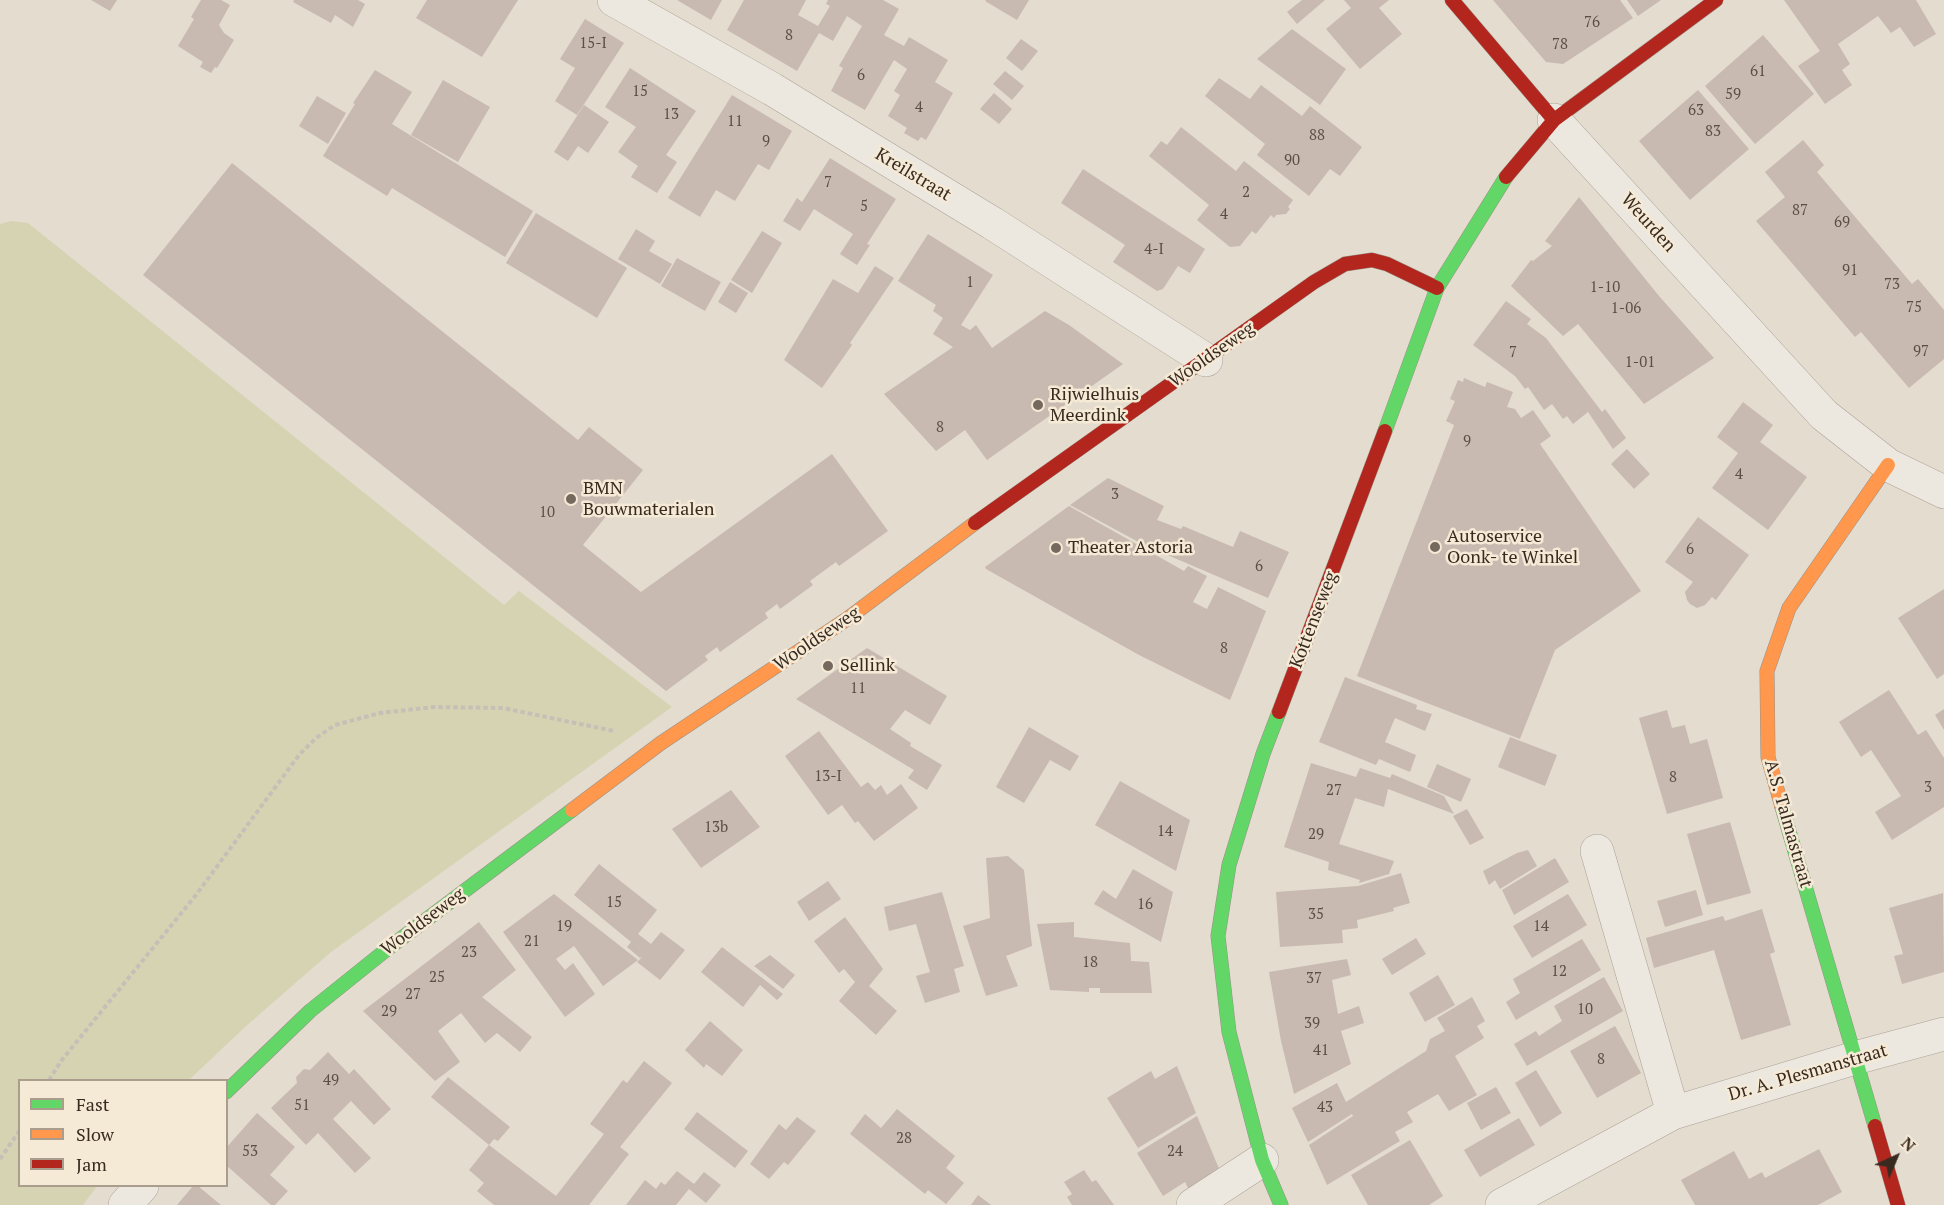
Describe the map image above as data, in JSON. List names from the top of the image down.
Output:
{
  "streets": {
    "street": [
      "Kreilstraat",
      "Weurden",
      "Wooldseweg",
      "Kottenseweg",
      "A.S. Talmastraat",
      "Dr. A. Plesmanstraat"
    ]
  },
  "crossings": [
    ["Kreilstraat", "Wooldseweg"],
    ["Weurden", "Kottenseweg"],
    ["Weurden", "A.S. Talmastraat"],
    ["Wooldseweg", "Kottenseweg"],
    ["A.S. Talmastraat", "Dr. A. Plesmanstraat"]
  ],
  "places": [
    "Rijwielhuis Meerdink",
    "BMN Bouwmaterialen",
    "Autoservice Oonk- te Winkel",
    "Theater Astoria",
    "Sellink"
  ],
  "house_numbers": [
    "76",
    "8",
    "15-I",
    "78",
    "61",
    "6",
    "15",
    "59",
    "4",
    "63",
    "13",
    "11",
    "83",
    "88",
    "9",
    "90",
    "7",
    "2",
    "5",
    "87",
    "4",
    "69",
    "4-I",
    "91",
    "1",
    "73",
    "1-10",
    "75",
    "1-06",
    "97",
    "7",
    "1-01",
    "8",
    "9",
    "4",
    "3",
    "10",
    "6",
    "6",
    "8",
    "11",
    "13-I",
    "8",
    "3",
    "27",
    "13b",
    "14",
    "29",
    "15",
    "16",
    "35",
    "19",
    "14",
    "21",
    "23",
    "18",
    "12",
    "25",
    "37",
    "27",
    "10",
    "29",
    "39",
    "41",
    "8",
    "49",
    "51",
    "43",
    "28",
    "53",
    "24"
  ],
  "legend": ["Fast", "Slow", "Jam"],
  "north": "top right"
}
